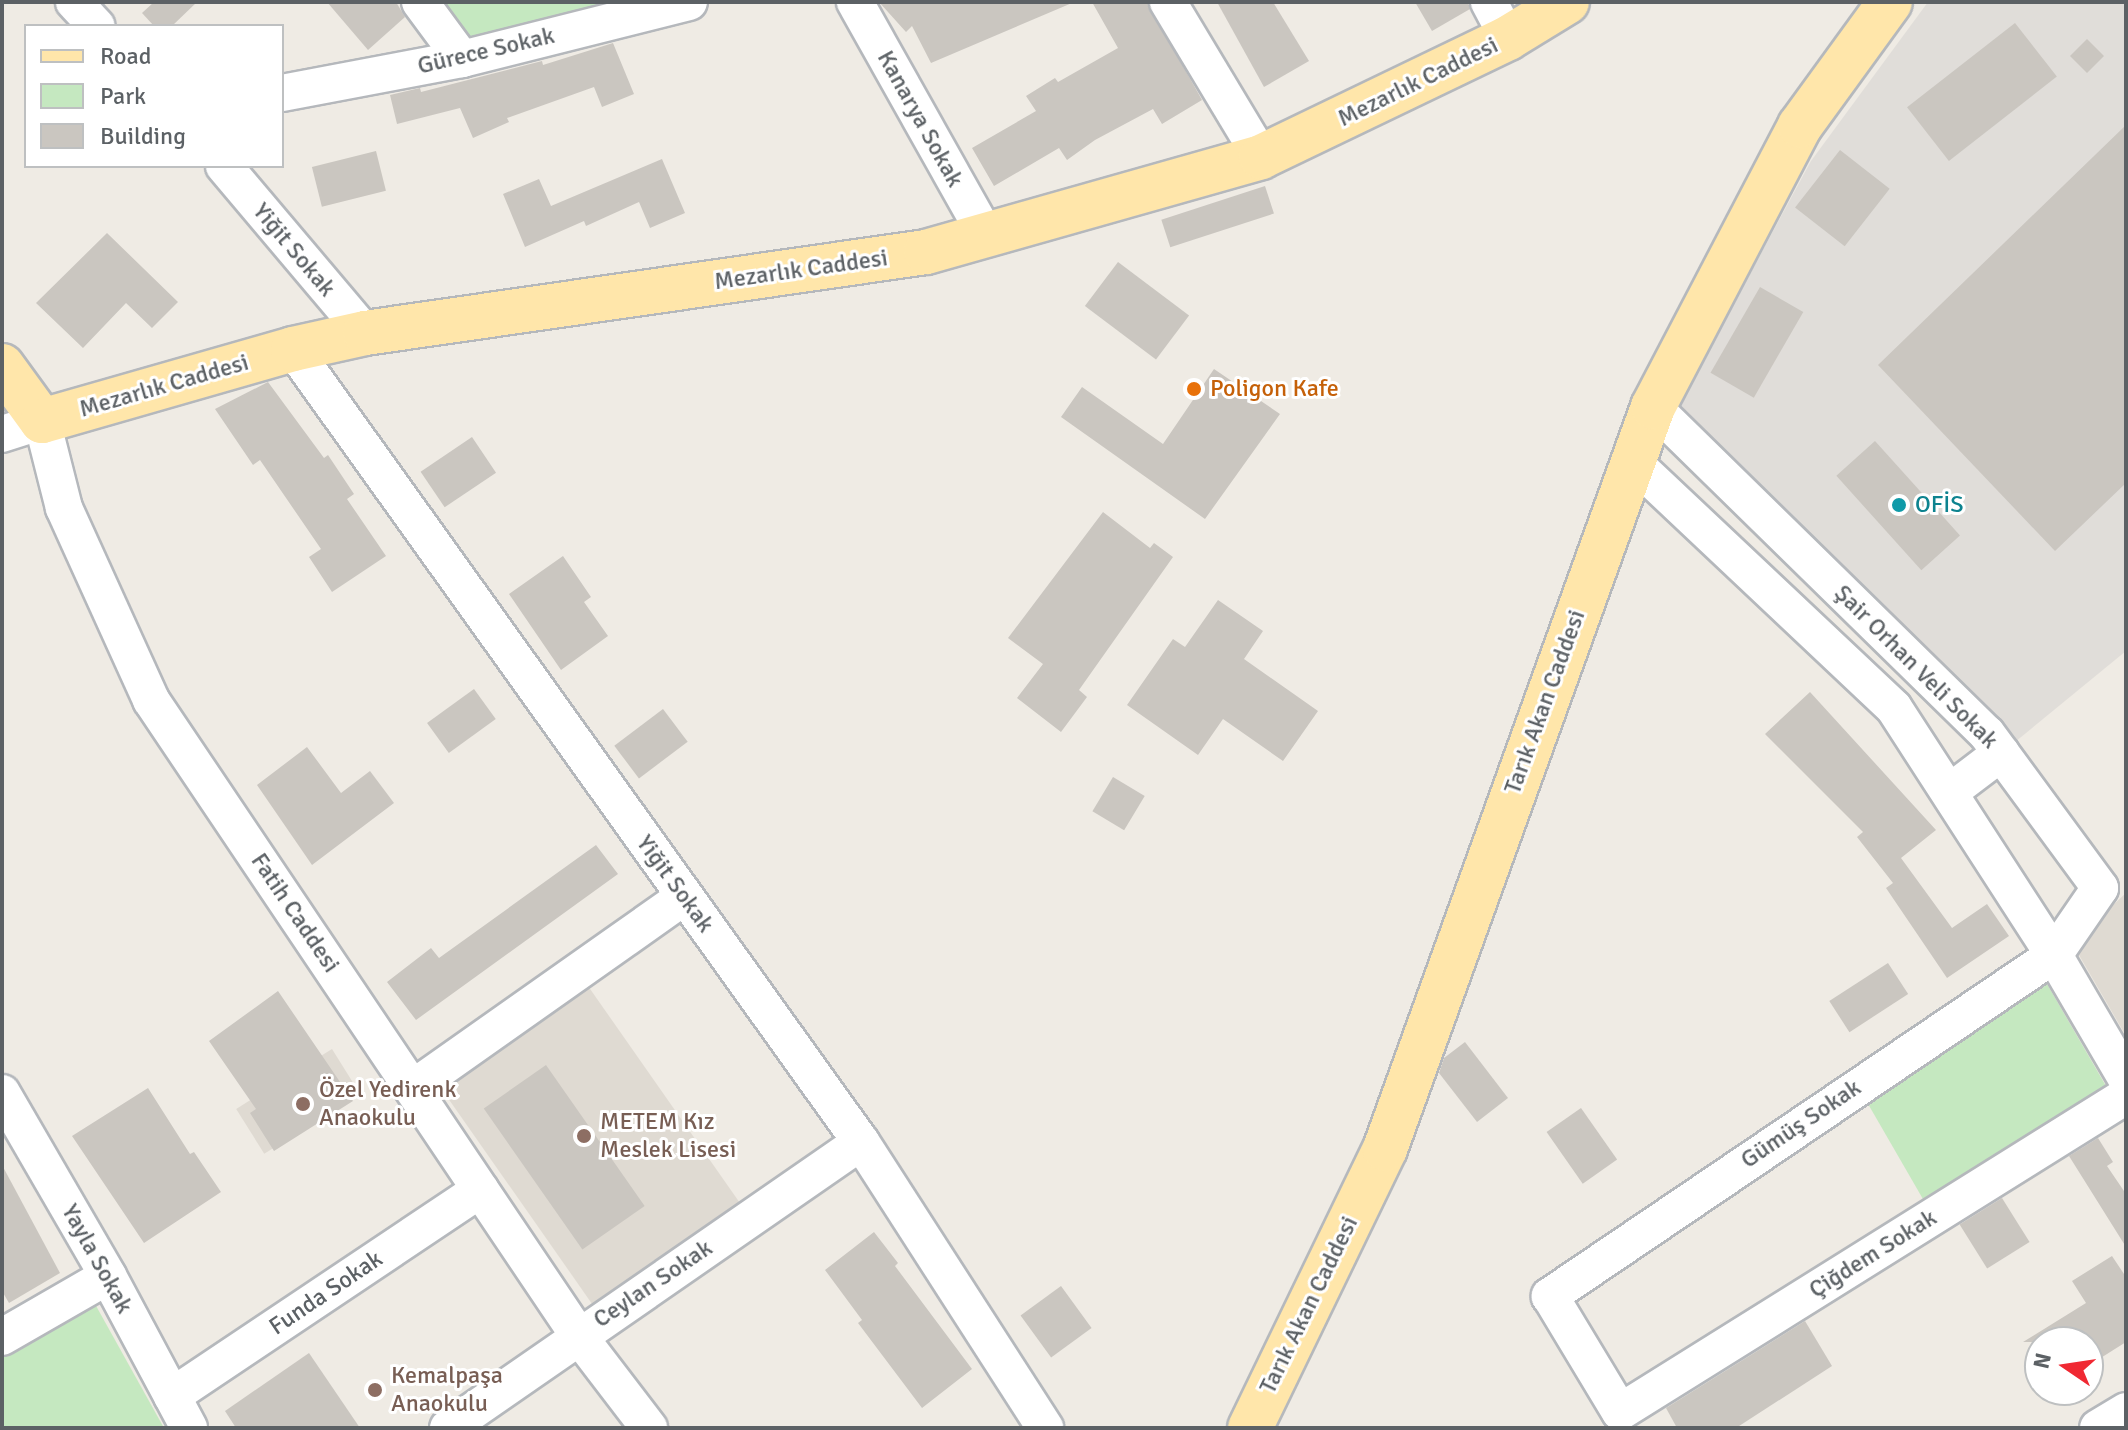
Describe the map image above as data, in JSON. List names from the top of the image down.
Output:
{
  "streets": {
    "main road": ["Mezarlık Caddesi", "Tarık Akan Caddesi", "Fatih Caddesi"],
    "street": [
      "Gürece Sokak",
      "Kanarya Sokak",
      "Yiğit Sokak",
      "Şair Orhan Veli Sokak",
      "Gümüş Sokak",
      "Çiğdem Sokak",
      "Yayla Sokak",
      "Ceylan Sokak",
      "Funda Sokak"
    ]
  },
  "crossings": [
    ["Mezarlık Caddesi", "Kanarya Sokak"],
    ["Mezarlık Caddesi", "Yiğit Sokak"],
    ["Mezarlık Caddesi", "Fatih Caddesi"],
    ["Yiğit Sokak", "Ceylan Sokak"],
    ["Şair Orhan Veli Sokak", "Tarık Akan Caddesi"],
    ["Şair Orhan Veli Sokak", "Gümüş Sokak"],
    ["Fatih Caddesi", "Ceylan Sokak"],
    ["Fatih Caddesi", "Funda Sokak"],
    ["Gümüş Sokak", "Çiğdem Sokak"],
    ["Yayla Sokak", "Funda Sokak"]
  ],
  "places": [
    "Poligon Kafe",
    "OFİS",
    "Özel Yedirenk Anaokulu",
    "METEM Kız Meslek Lisesi",
    "Kemalpaşa Anaokulu"
  ],
  "legend": ["Road", "Park", "Building"],
  "north": "left"
}
